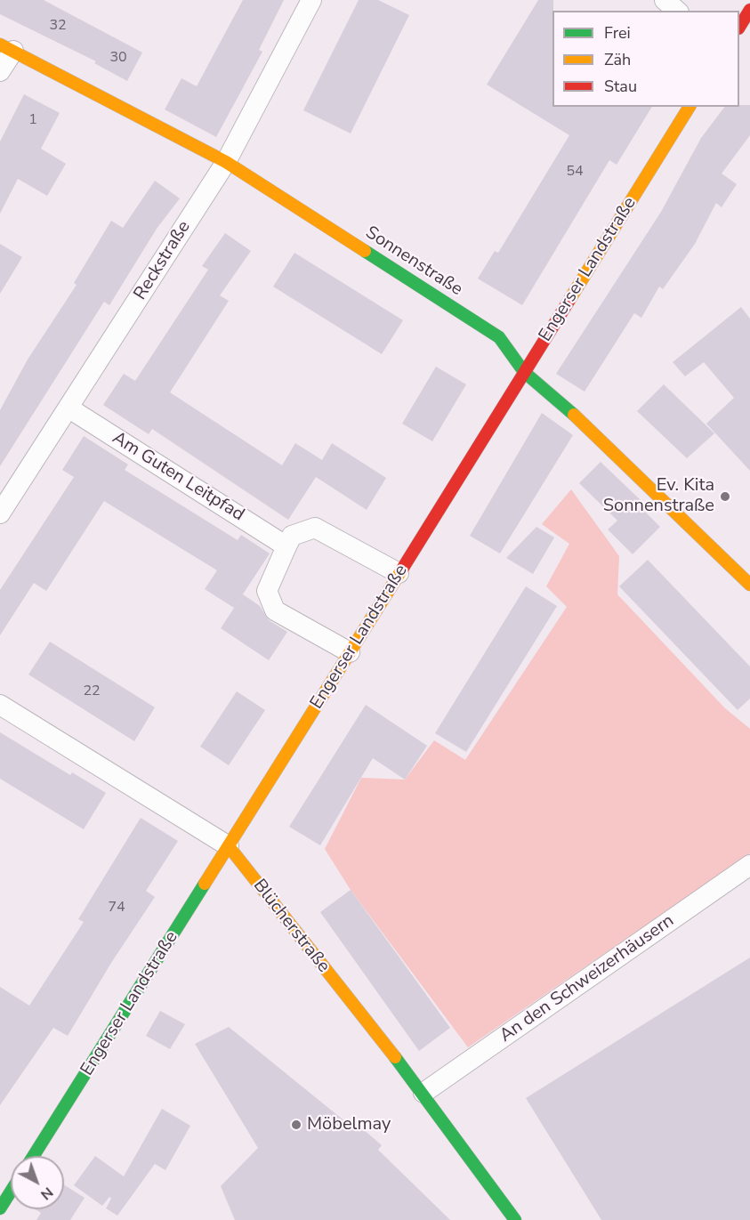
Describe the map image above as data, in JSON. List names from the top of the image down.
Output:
{
  "streets": {
    "street": [
      "Reckstraße",
      "Sonnenstraße",
      "Engerser Landstraße",
      "Am Guten Leitpfad",
      "Blücherstraße",
      "An den Schweizerhäusern"
    ]
  },
  "crossings": [
    ["Reckstraße", "Sonnenstraße"],
    ["Reckstraße", "Am Guten Leitpfad"],
    ["Sonnenstraße", "Engerser Landstraße"],
    ["Engerser Landstraße", "Blücherstraße"],
    ["Blücherstraße", "An den Schweizerhäusern"]
  ],
  "places": ["Ev. Kita Sonnenstraße", "Möbelmay"],
  "house_numbers": [
    "32",
    "30",
    "1",
    "54",
    "22",
    "74"
  ],
  "legend": ["Frei", "Zäh", "Stau"],
  "north": "bottom right"
}
